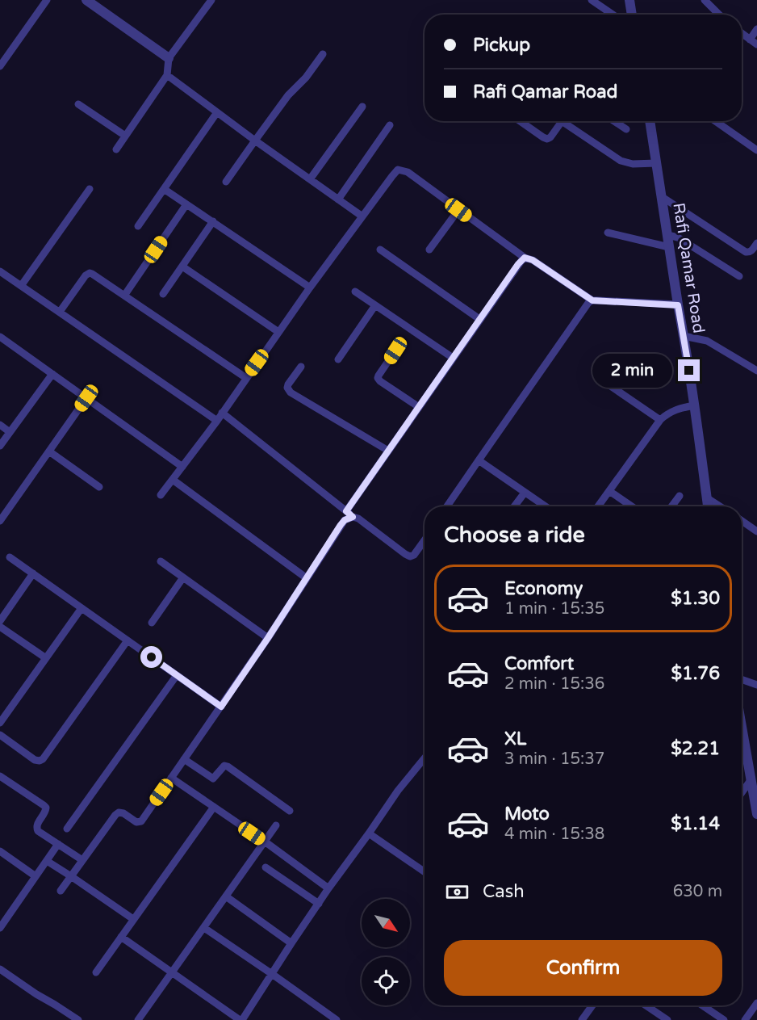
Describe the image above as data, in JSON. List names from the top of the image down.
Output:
{
  "streets": {
    "street": ["Rafi Qamar Road"]
  },
  "north": "bottom right",
  "page": {
    "banner": ["Pickup", "Rafi Qamar Road"],
    "bubble": "2 min",
    "heading": "Choose a ride",
    "list": [
      {
        "name": "Economy",
        "note": "1 min · 15:35",
        "value": "$1.30"
      },
      {
        "name": "Comfort",
        "note": "2 min · 15:36",
        "value": "$1.76"
      },
      {
        "name": "XL",
        "note": "3 min · 15:37",
        "value": "$2.21"
      },
      {
        "name": "Moto",
        "note": "4 min · 15:38",
        "value": "$1.14"
      }
    ],
    "pay": ["Cash", "630 m"],
    "buttons": "Confirm"
  }
}
